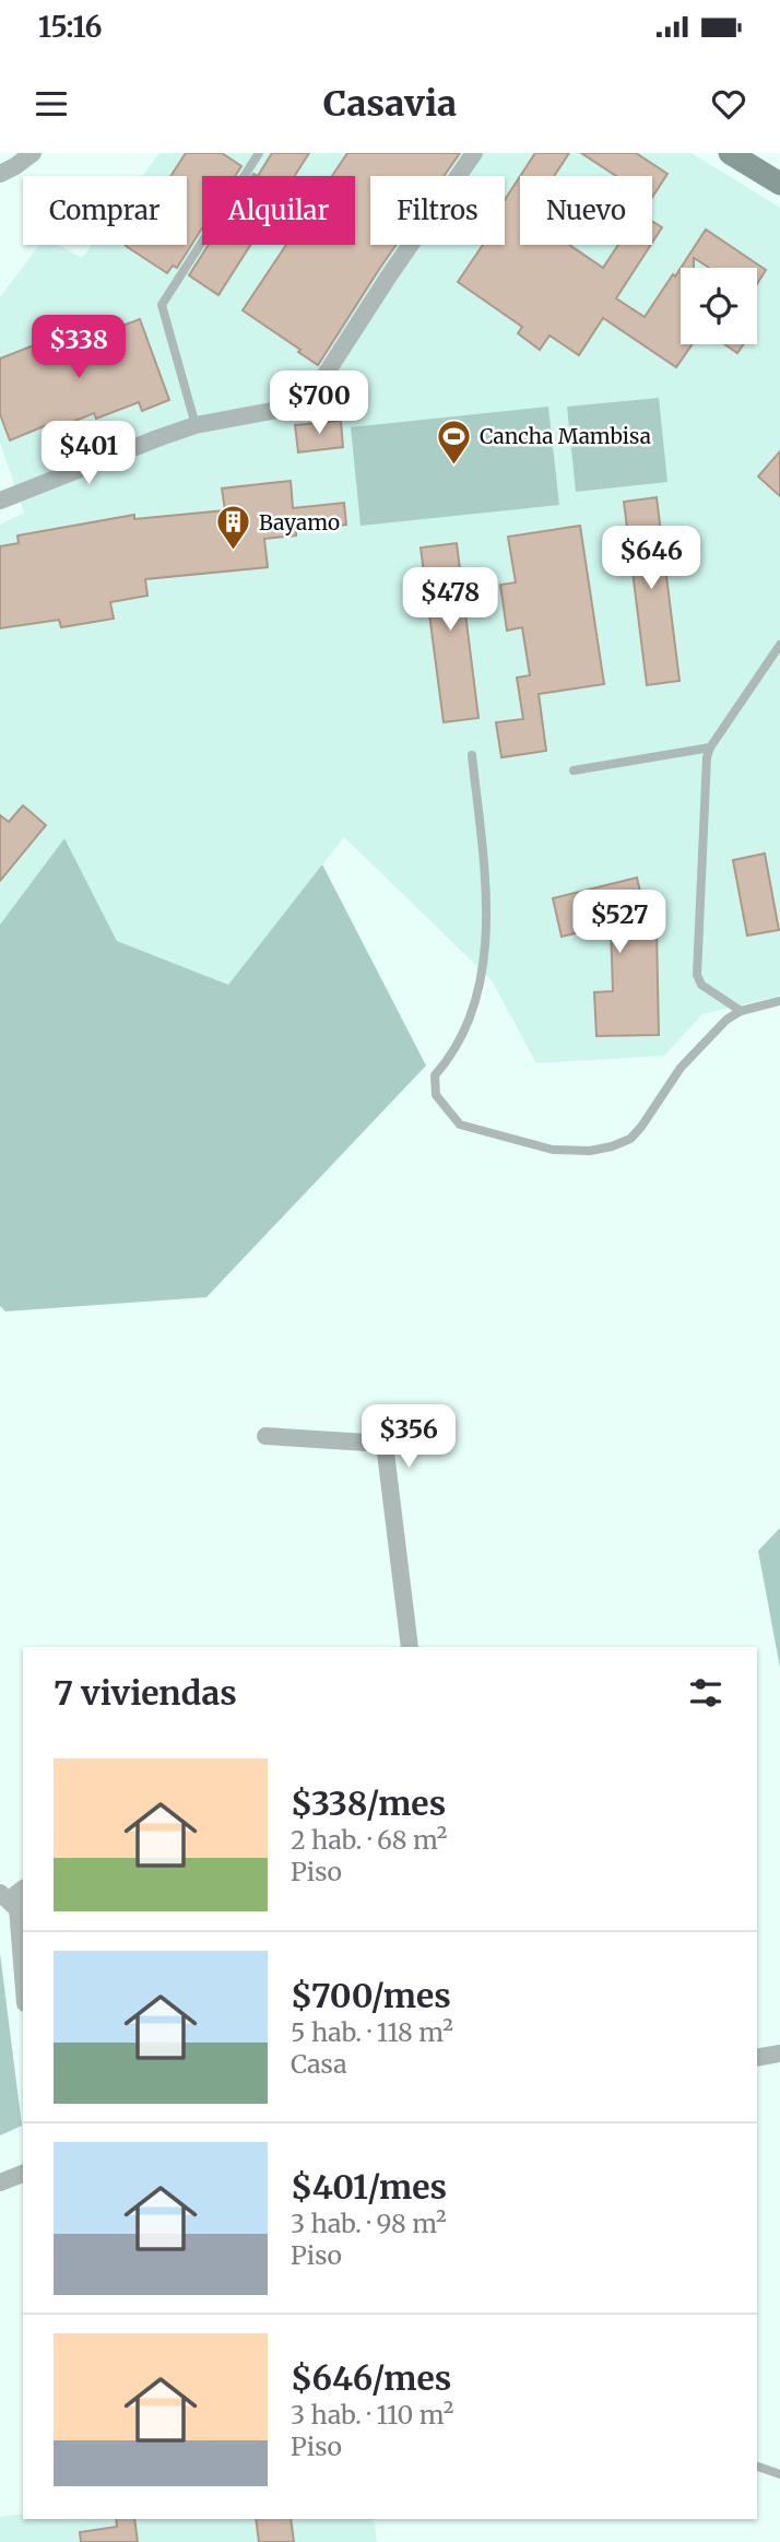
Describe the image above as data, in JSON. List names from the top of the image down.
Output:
{
  "places": {
    "sports": ["Cancha Mambisa"],
    "building": ["Bayamo"]
  },
  "page": {
    "status": "15:16",
    "header": "Casavia",
    "chip": [
      "Comprar",
      "Alquilar",
      "Filtros",
      "Nuevo"
    ],
    "price": [
      "$338",
      "$700",
      "$401",
      "$646",
      "$478",
      "$527",
      "$356"
    ],
    "heading": "7 viviendas",
    "list": [
      {
        "name": "$338/mes",
        "note": "2 hab. · 68 m² · Piso"
      },
      {
        "name": "$700/mes",
        "note": "5 hab. · 118 m² · Casa"
      },
      {
        "name": "$401/mes",
        "note": "3 hab. · 98 m² · Piso"
      },
      {
        "name": "$646/mes",
        "note": "3 hab. · 110 m² · Piso"
      }
    ]
  }
}
